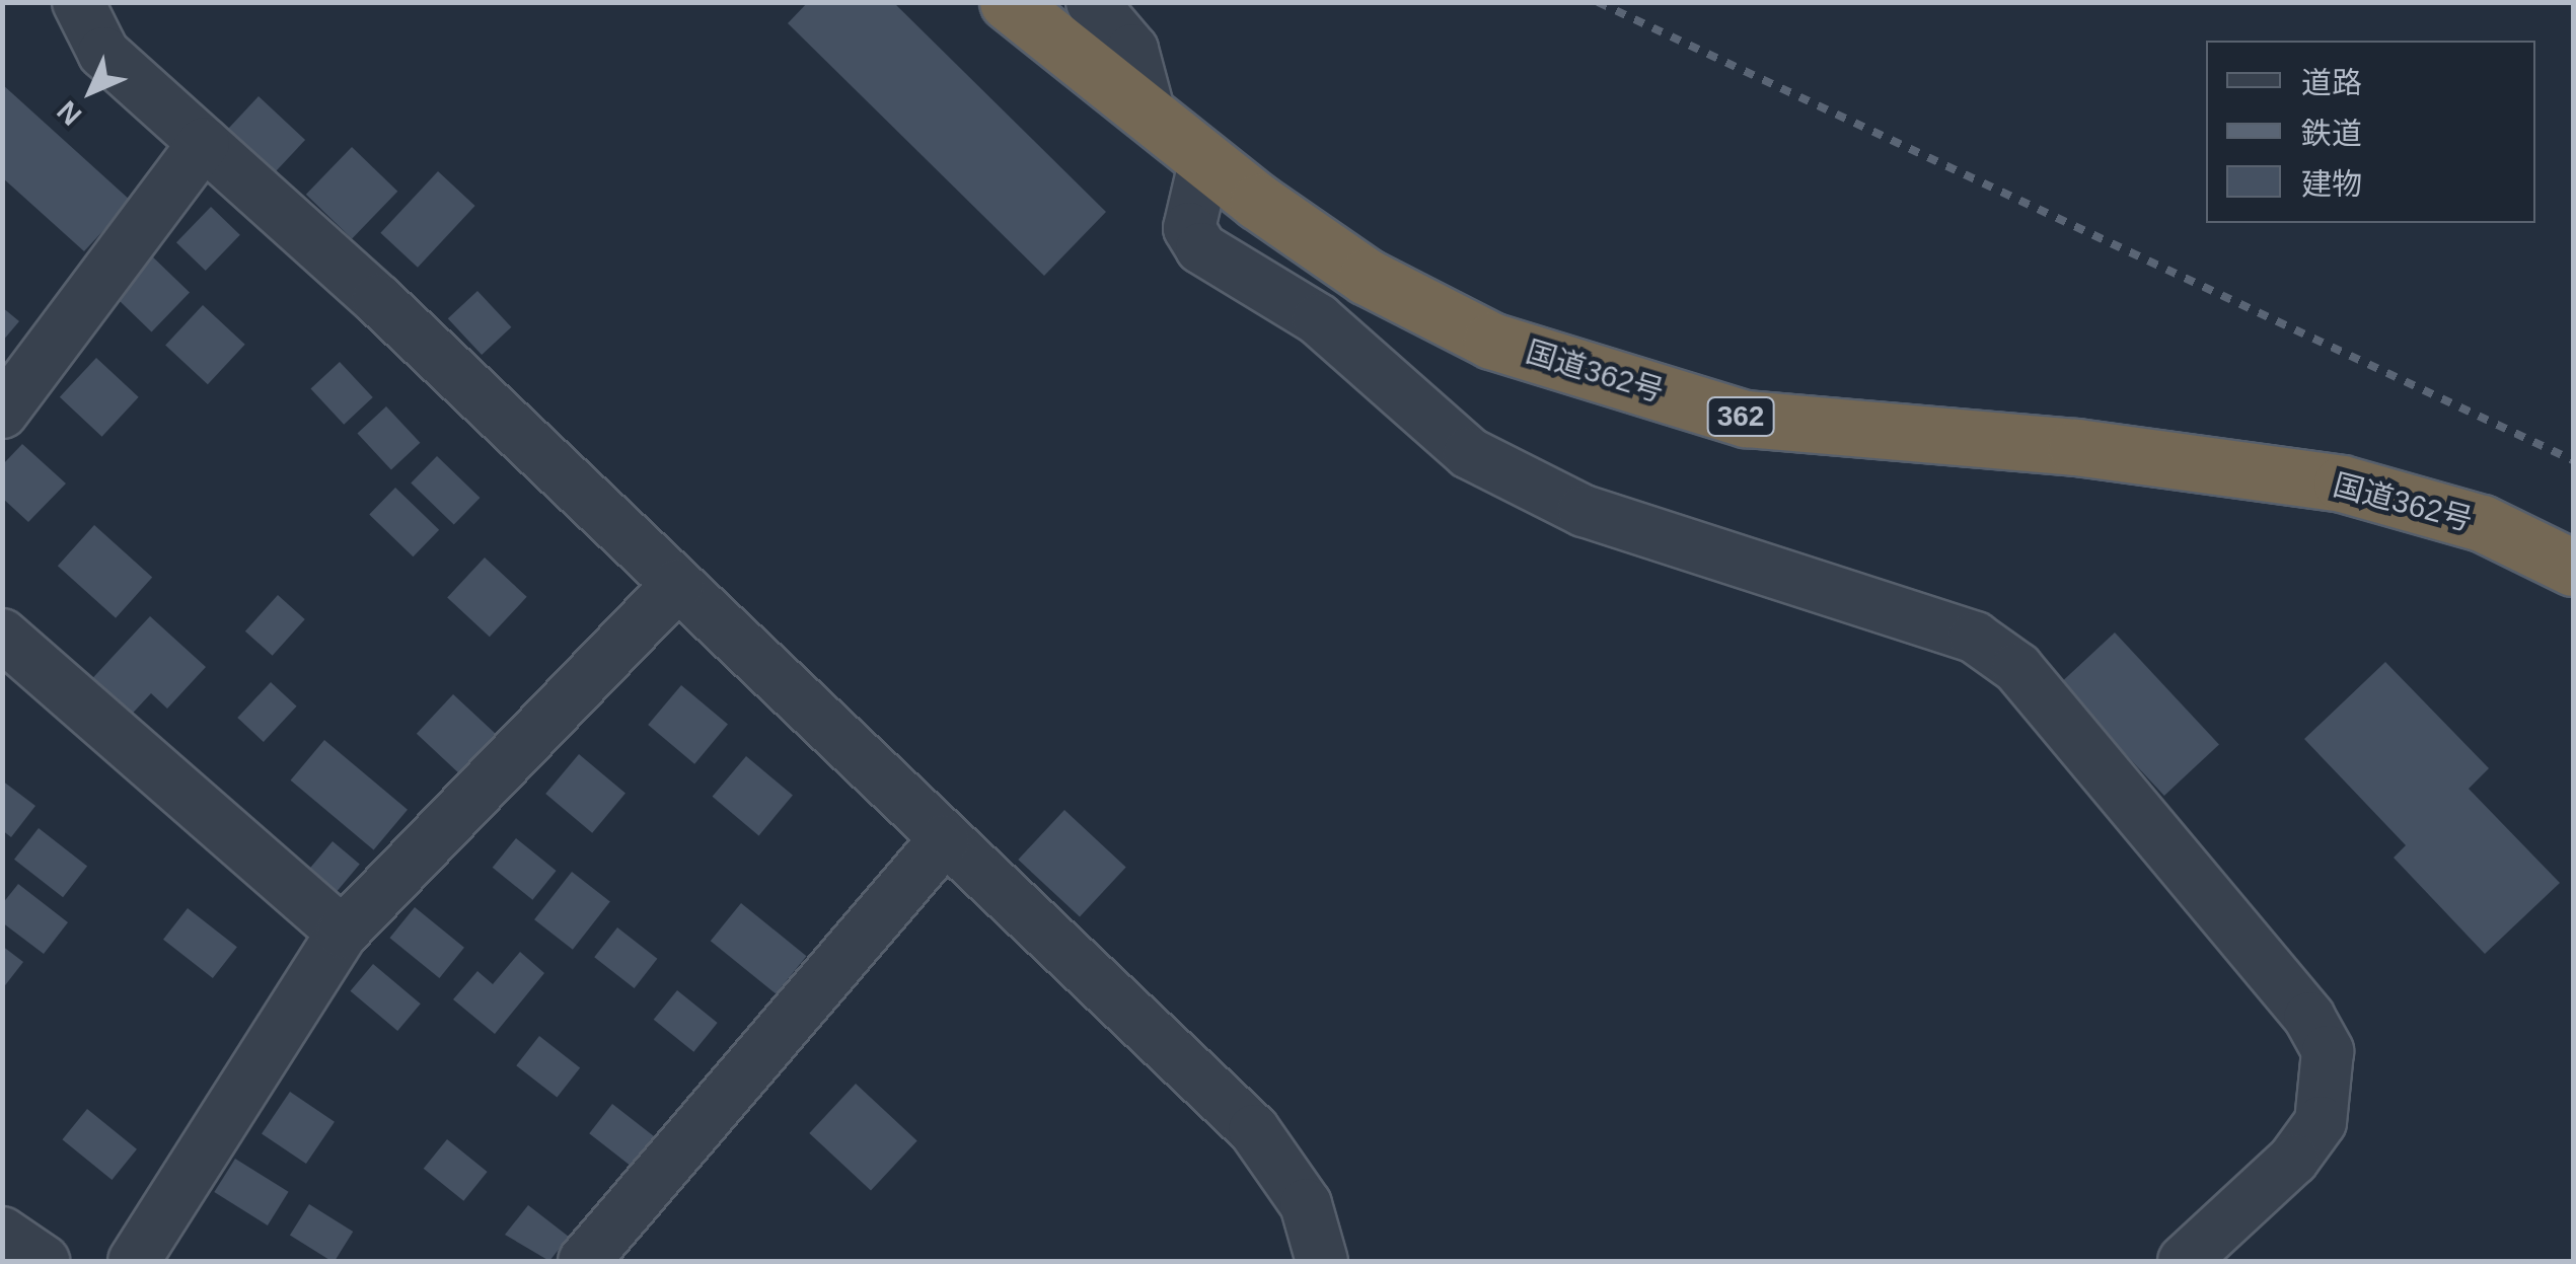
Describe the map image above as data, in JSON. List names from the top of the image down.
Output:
{
  "streets": {
    "highway": ["国道362号", "362"]
  },
  "legend": ["道路", "鉄道", "建物"],
  "north": "bottom left"
}
